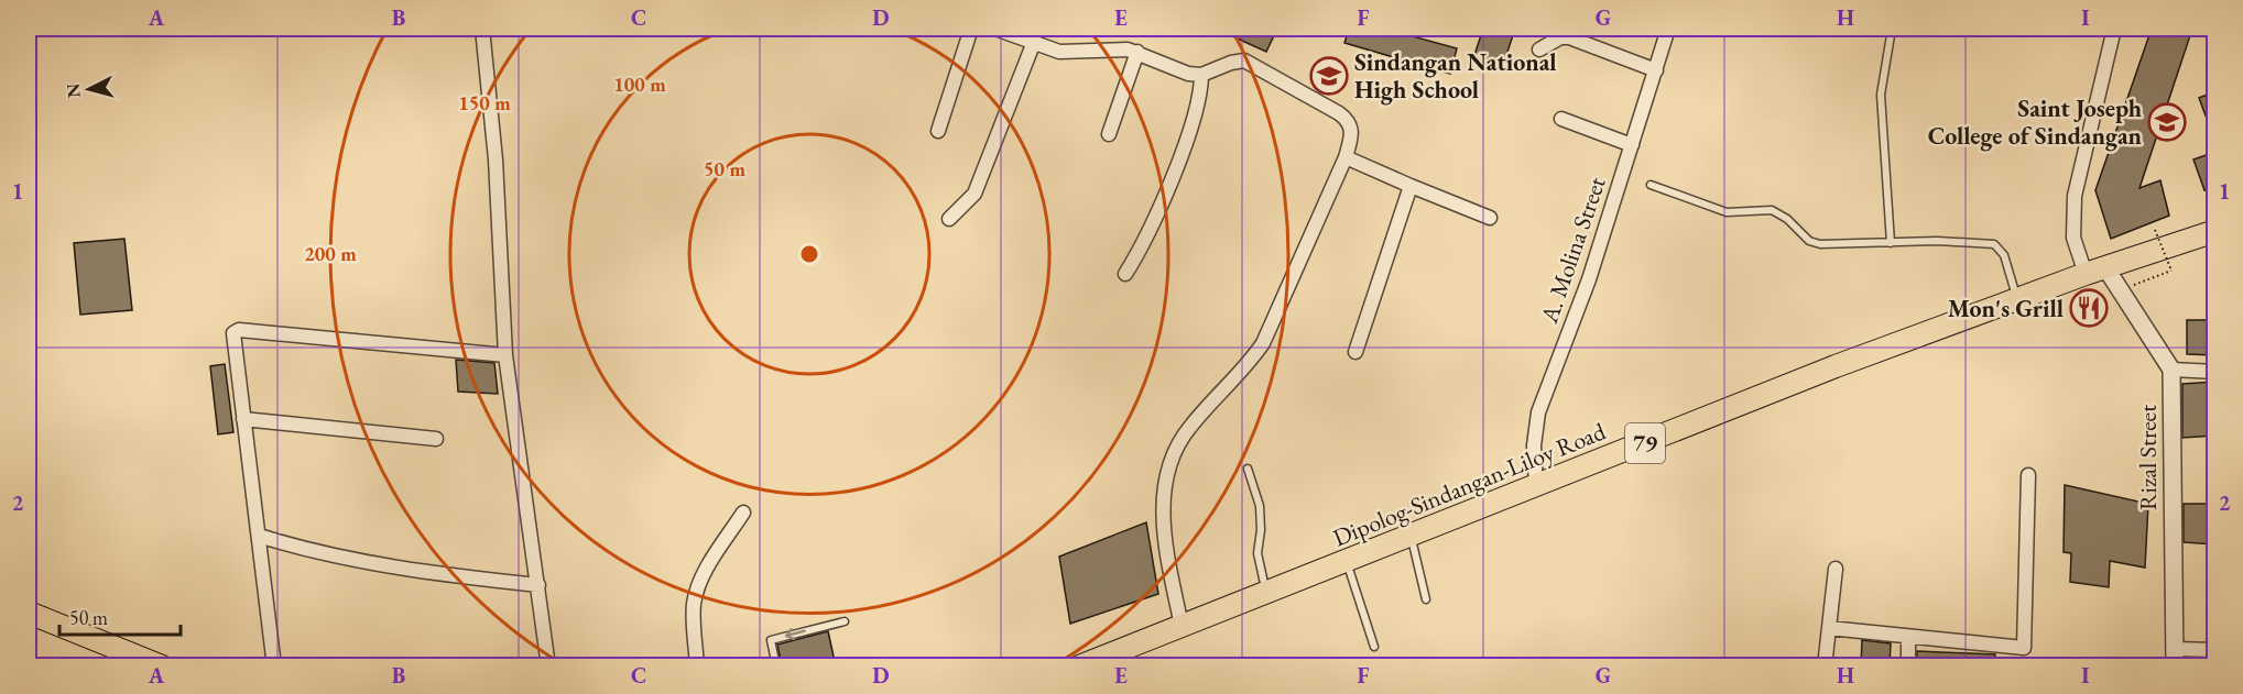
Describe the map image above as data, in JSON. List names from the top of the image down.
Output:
{
  "streets": {
    "highway": ["79", "Dipolog-Sindangan-Liloy Road"],
    "street": ["A. Molina Street", "Rizal Street"]
  },
  "crossings": [
    ["A. Molina Street", "Dipolog-Sindangan-Liloy Road"],
    ["Rizal Street", "Dipolog-Sindangan-Liloy Road"]
  ],
  "places": {
    "school or university": ["Sindangan National High School", "Saint Joseph College of Sindangan"],
    "restaurant": ["Mon's Grill"]
  },
  "scale_bar": "50 m",
  "north": "left",
  "grid": {
    "columns": [
      "A",
      "B",
      "C",
      "D",
      "E",
      "F",
      "G",
      "H",
      "I"
    ],
    "rows": ["1", "2"]
  },
  "rings": [
    "100 m",
    "150 m",
    "50 m",
    "200 m"
  ]
}
